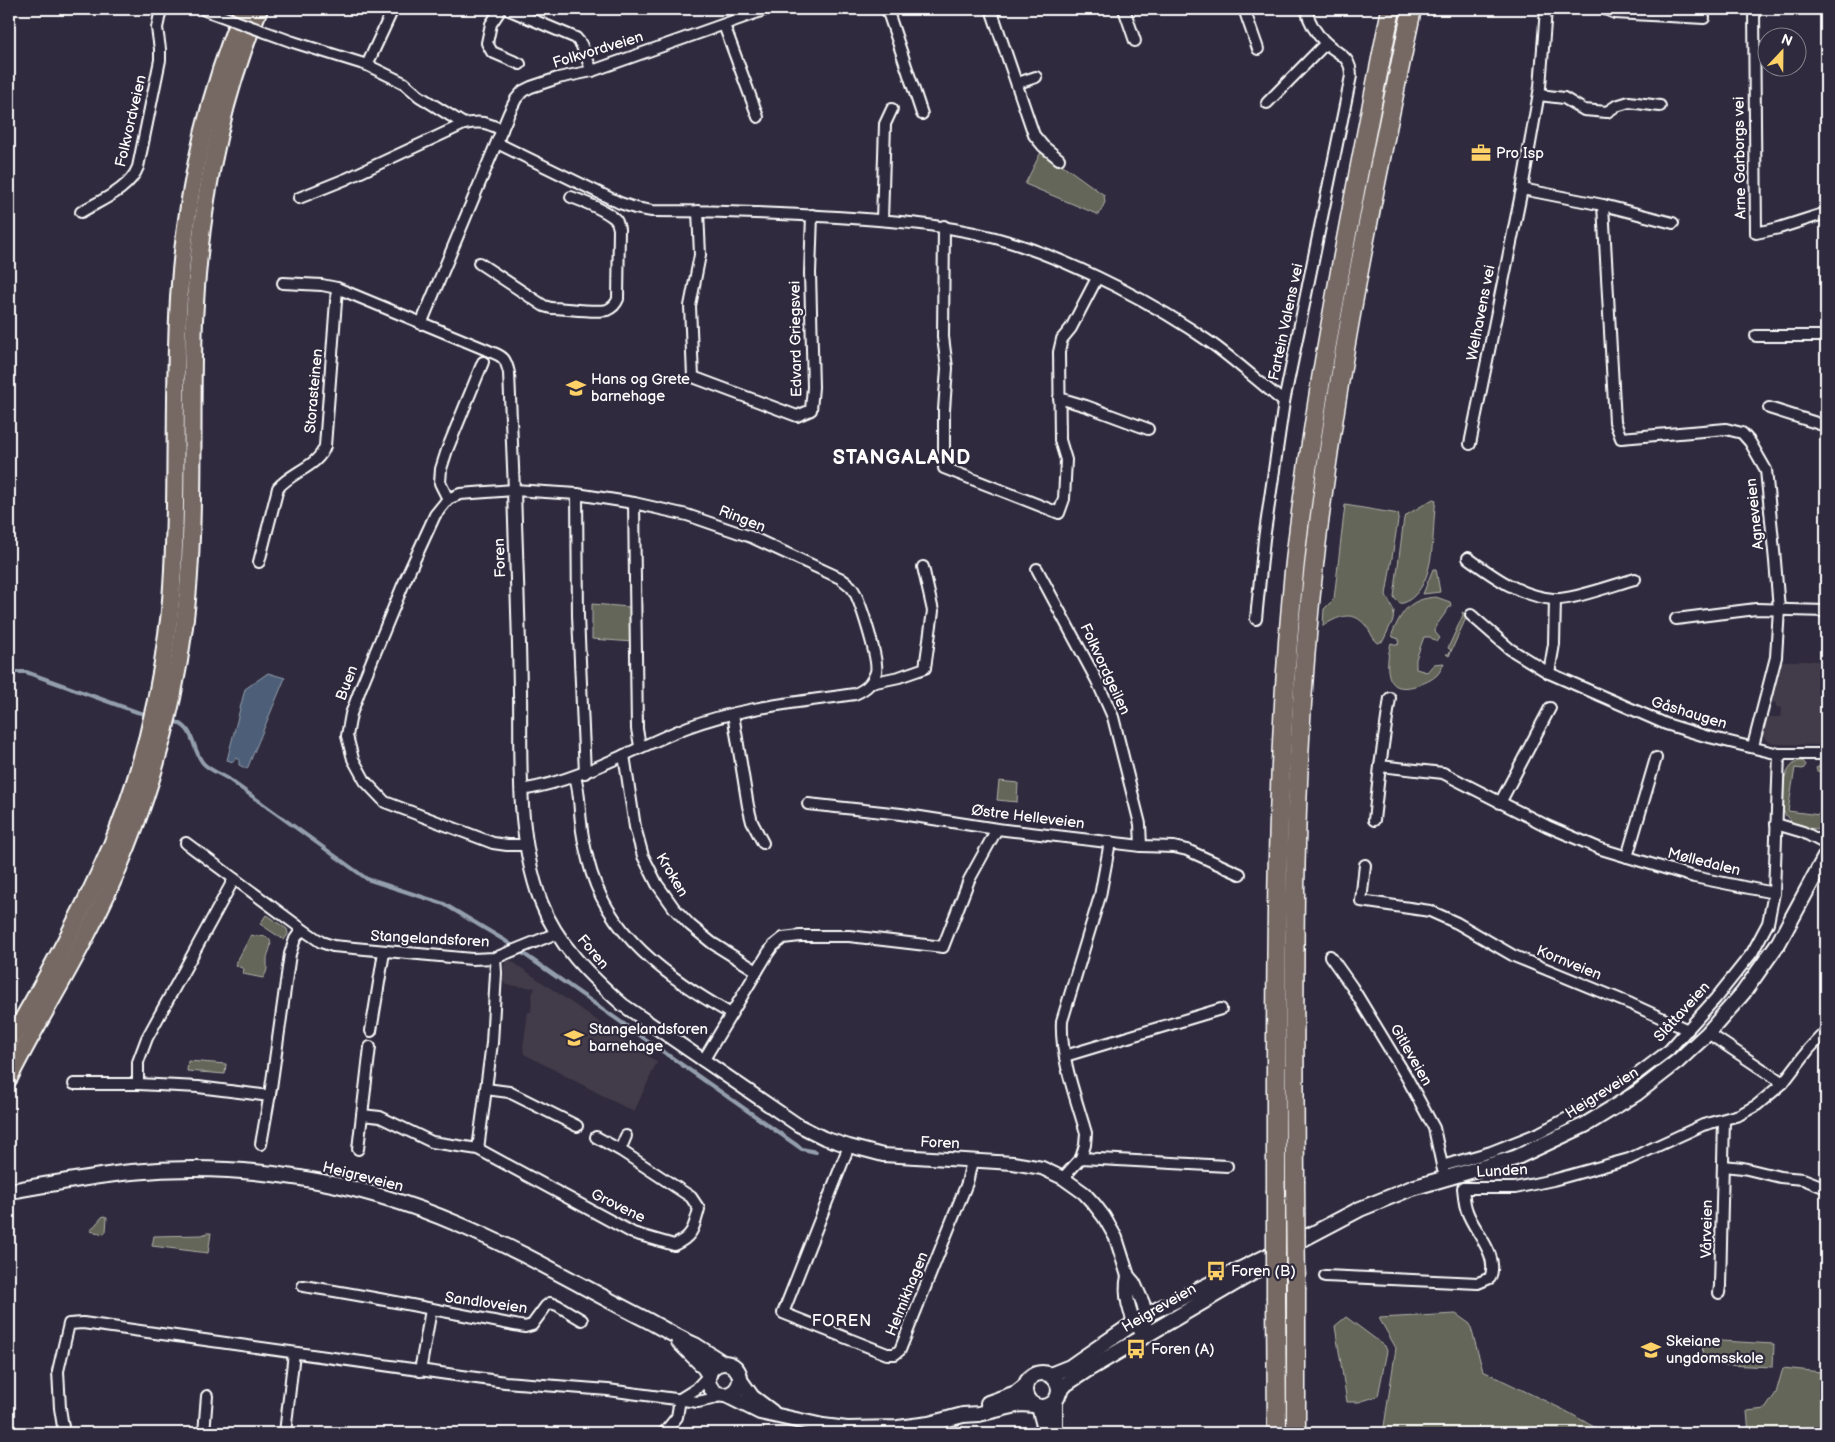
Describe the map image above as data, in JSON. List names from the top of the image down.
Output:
{
  "streets": {
    "main road": ["Heigreveien"],
    "street": [
      "Folkvordveien",
      "Arne Garborgs vei",
      "Welhavens vei",
      "Fartein Valens vei",
      "Edvard Griegsvei",
      "Storasteinen",
      "Agneveien",
      "Ringen",
      "Foren",
      "Folkvordgeilen",
      "Buen",
      "Gåshaugen",
      "Østre Helleveien",
      "Mølledalen",
      "Kroken",
      "Stangelandsforen",
      "Kornveien",
      "Slåttaveien",
      "Gitleveien",
      "Lunden",
      "Grovene",
      "Vårveien",
      "Helmikhagen",
      "Sandloveien"
    ]
  },
  "crossings": [
    ["Folkvordveien", "Foren"],
    ["Agneveien", "Gåshaugen"],
    ["Ringen", "Foren"],
    ["Foren", "Buen"],
    ["Foren", "Stangelandsforen"],
    ["Foren", "Heigreveien"],
    ["Foren", "Helmikhagen"],
    ["Folkvordgeilen", "Østre Helleveien"],
    ["Gåshaugen", "Slåttaveien"],
    ["Mølledalen", "Slåttaveien"],
    ["Kornveien", "Slåttaveien"],
    ["Slåttaveien", "Gitleveien"],
    ["Slåttaveien", "Heigreveien"],
    ["Gitleveien", "Heigreveien"],
    ["Lunden", "Vårveien"]
  ],
  "districts": ["STANGALAND", "FOREN"],
  "places": {
    "office": ["Pro Isp"],
    "school or university": ["Hans og Grete barnehage", "Stangelandsforen barnehage", "Skeiane ungdomsskole"],
    "bus stop": ["Foren (B)", "Foren (A)"]
  },
  "north": "top"
}
